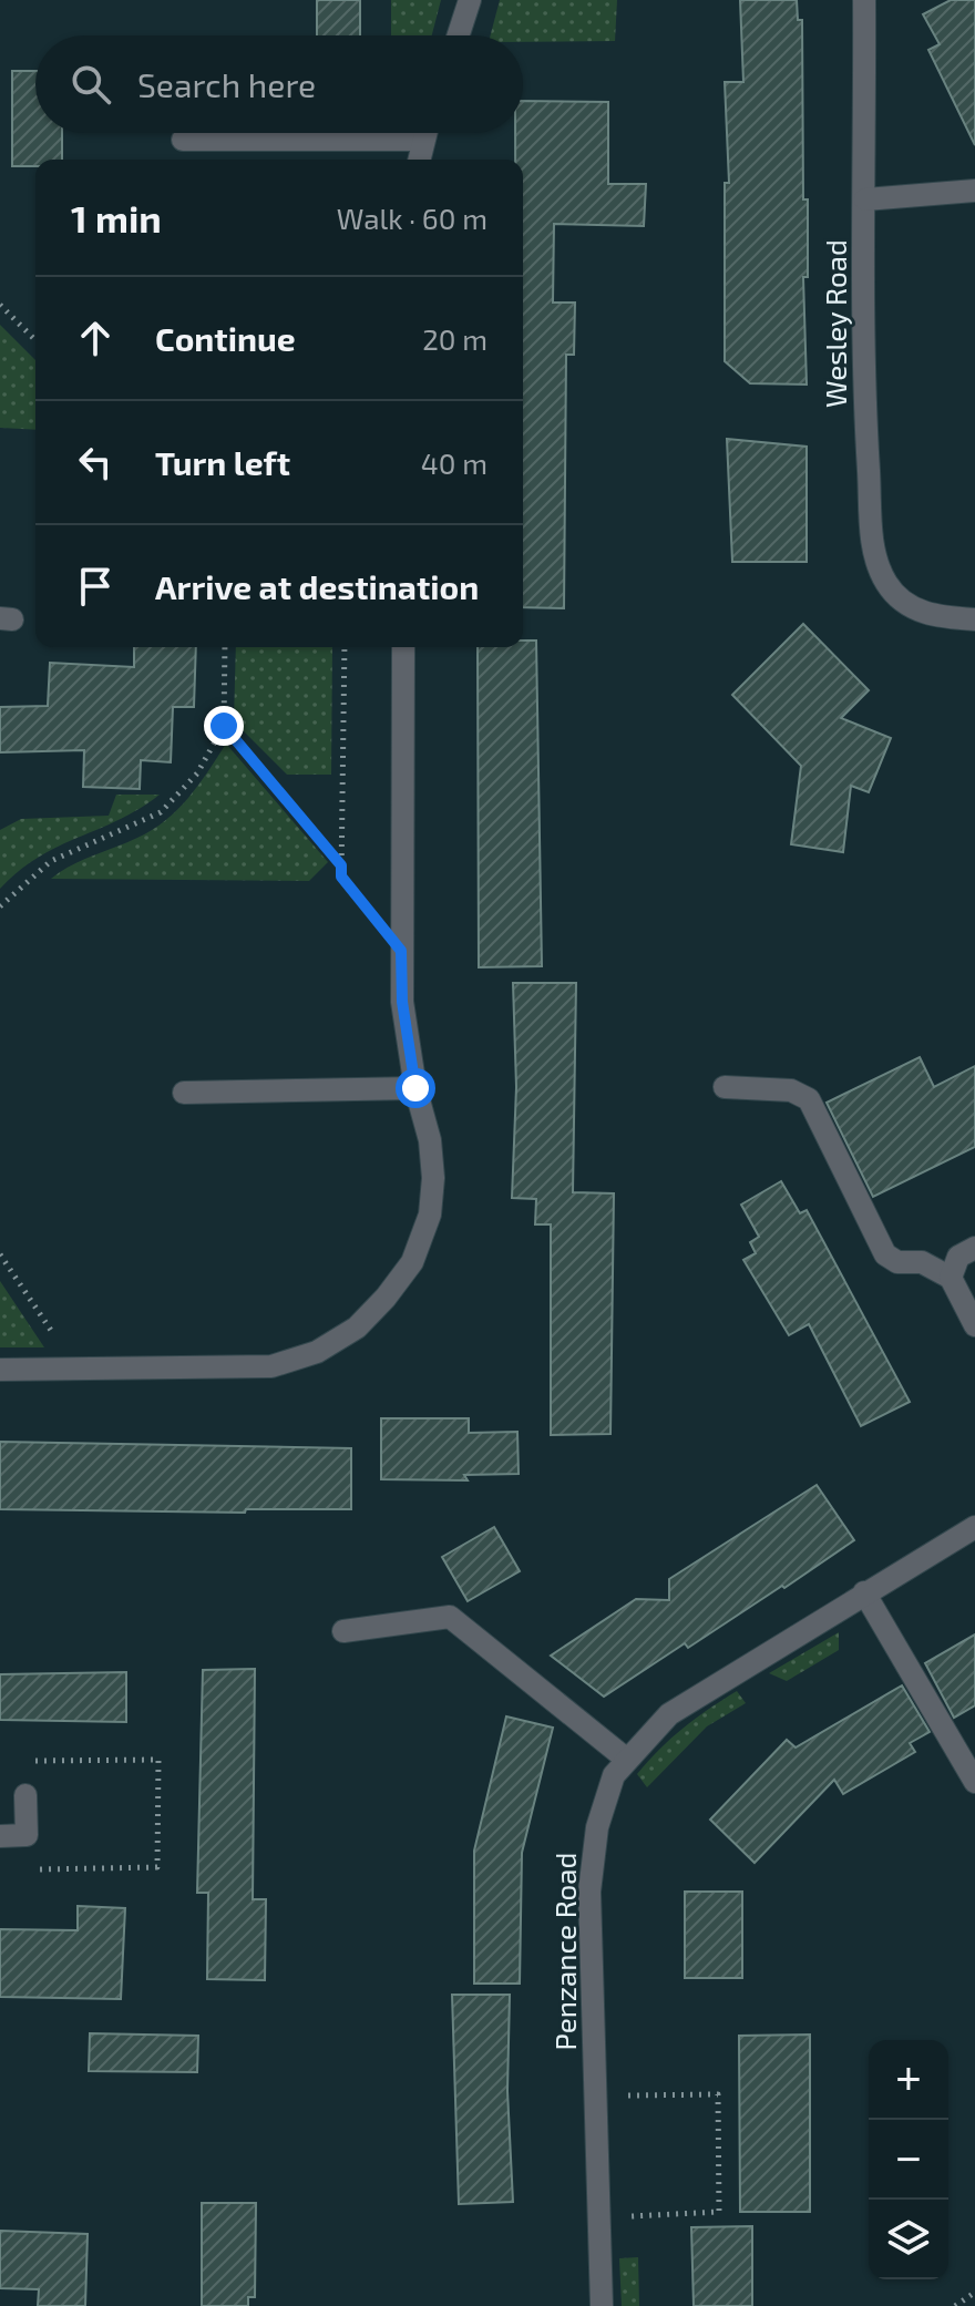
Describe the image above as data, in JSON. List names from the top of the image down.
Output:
{
  "streets": {
    "street": ["Wesley Road", "Penzance Road"]
  },
  "page": {
    "search": "Search here",
    "heading": ["1 min", "Walk · 60 m"],
    "list": [
      ["Continue", "20 m"],
      ["Turn left", "40 m"],
      "Arrive at destination"
    ],
    "map_buttons": ["+", "−"]
  }
}
